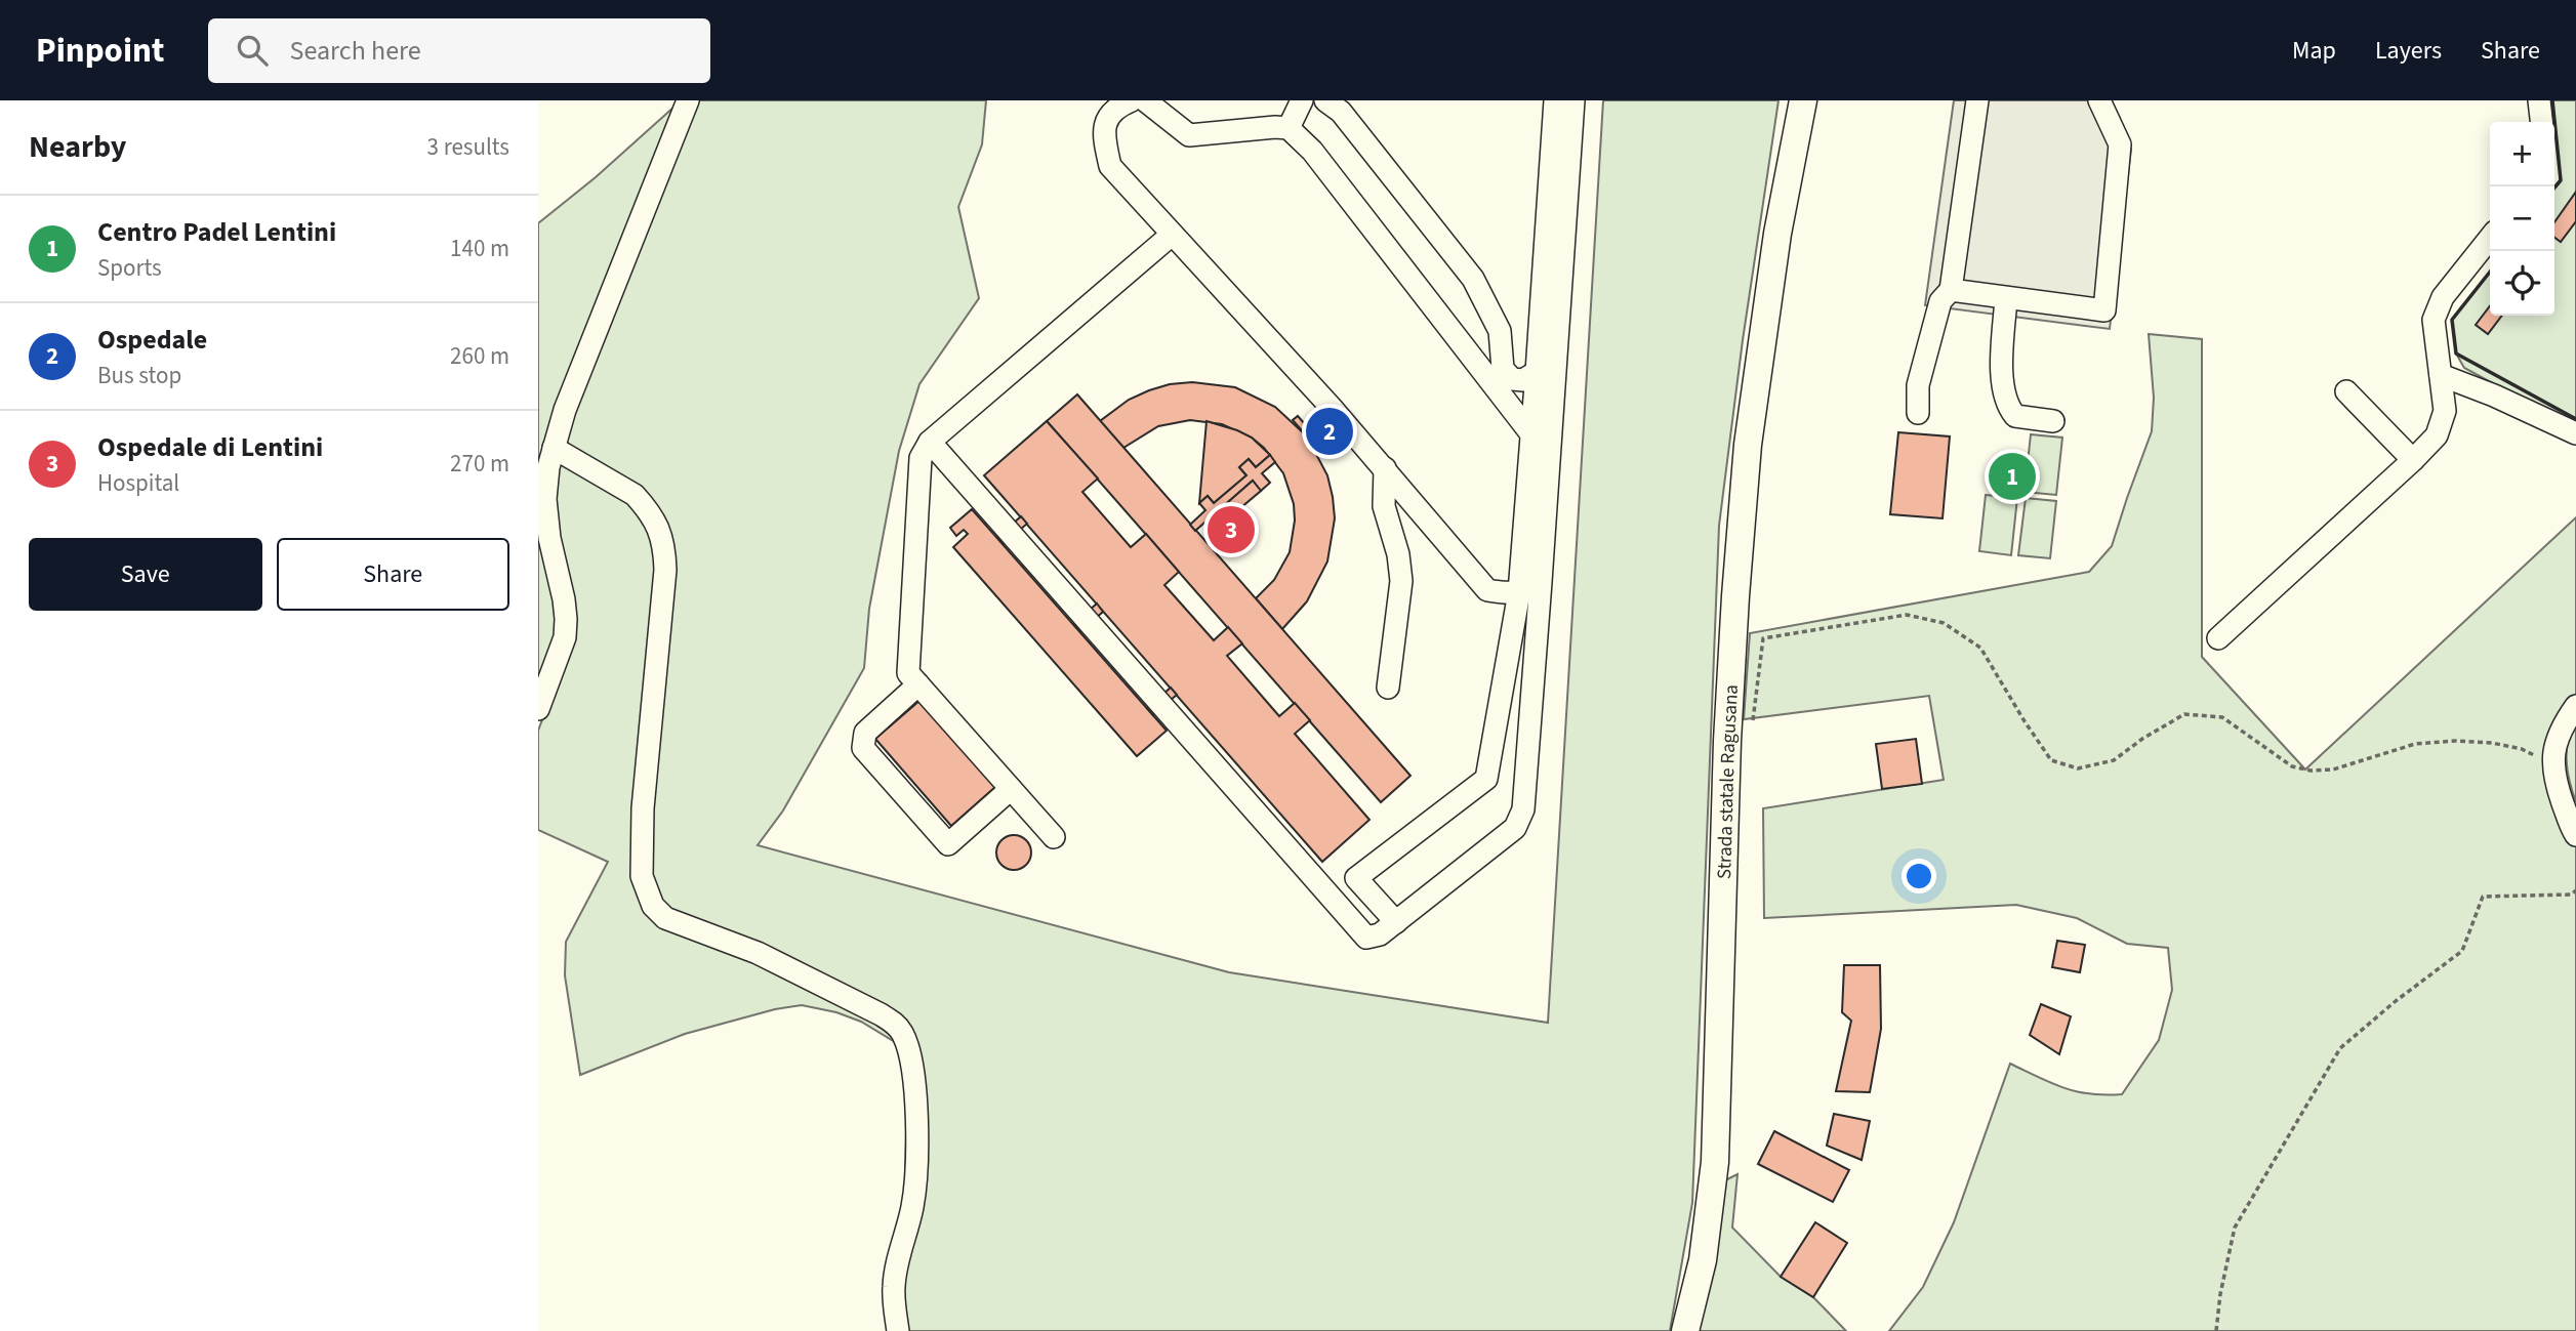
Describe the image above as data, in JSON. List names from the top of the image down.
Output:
{
  "streets": {
    "main road": ["Strada statale Ragusana"]
  },
  "page": {
    "header": "Pinpoint",
    "search": "Search here",
    "nav": ["Map", "Layers", "Share"],
    "heading": ["Nearby", "3 results"],
    "map_buttons": ["+", "−"],
    "list": [
      {
        "mark": "1",
        "name": "Centro Padel Lentini",
        "note": "Sports",
        "value": "140 m"
      },
      {
        "mark": "2",
        "name": "Ospedale",
        "note": "Bus stop",
        "value": "260 m"
      },
      {
        "mark": "3",
        "name": "Ospedale di Lentini",
        "note": "Hospital",
        "value": "270 m"
      }
    ],
    "pins": ["2", "1", "3"],
    "buttons": ["Save", "Share"]
  }
}
